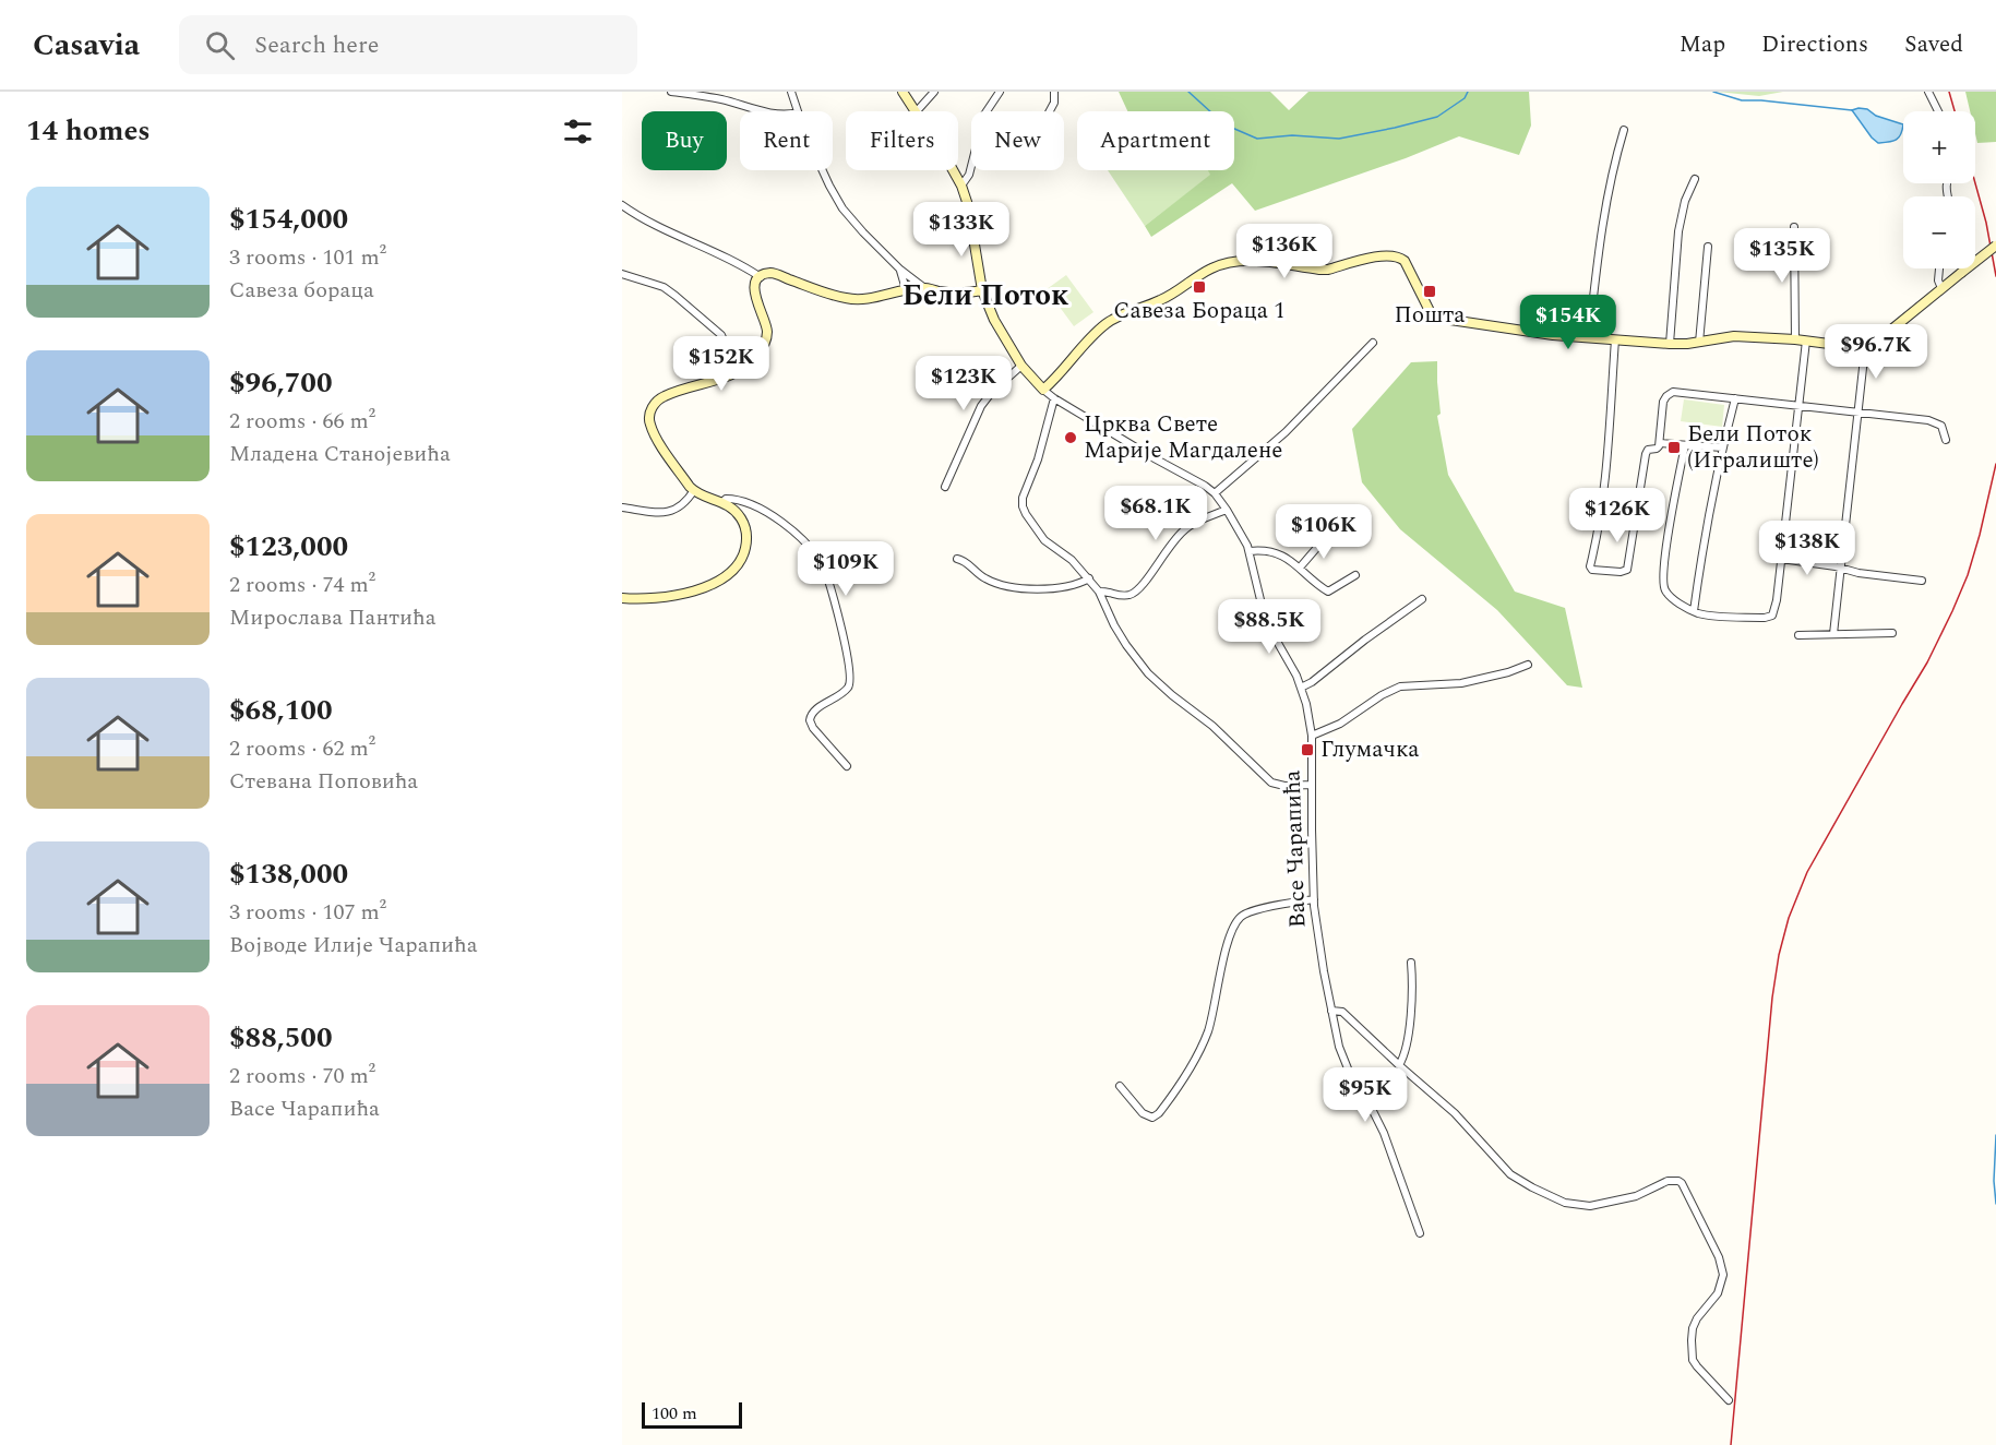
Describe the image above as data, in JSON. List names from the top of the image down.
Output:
{
  "streets": {
    "street": ["Васе Чарапића"]
  },
  "districts": ["Бели Поток"],
  "places": {
    "transit": [
      "Савеза Бораца 1",
      "Пошта",
      "Бели Поток (Игралиште)",
      "Глумачка"
    ],
    "other": ["Црква Свете Марије Магдалене"]
  },
  "scale_bar": "100 m",
  "page": {
    "header": "Casavia",
    "search": "Search here",
    "nav": ["Map", "Directions", "Saved"],
    "heading": "14 homes",
    "map_buttons": ["+", "−"],
    "chip": [
      "Buy",
      "Rent",
      "Filters",
      "New",
      "Apartment"
    ],
    "list": [
      {
        "name": "$154,000",
        "note": "3 rooms · 101 m² · Савеза бораца"
      },
      {
        "name": "$96,700",
        "note": "2 rooms · 66 m² · Младена Станојевића"
      },
      {
        "name": "$123,000",
        "note": "2 rooms · 74 m² · Мирослава Пантића"
      },
      {
        "name": "$68,100",
        "note": "2 rooms · 62 m² · Стевана Поповића"
      },
      {
        "name": "$138,000",
        "note": "3 rooms · 107 m² · Војводе Илије Чарапића"
      },
      {
        "name": "$88,500",
        "note": "2 rooms · 70 m² · Васе Чарапића"
      }
    ],
    "price": [
      "$133K",
      "$136K",
      "$135K",
      "$154K",
      "$96.7K",
      "$152K",
      "$123K",
      "$68.1K",
      "$126K",
      "$106K",
      "$138K",
      "$109K",
      "$88.5K",
      "$95K"
    ],
    "scale": "100 m"
  }
}
